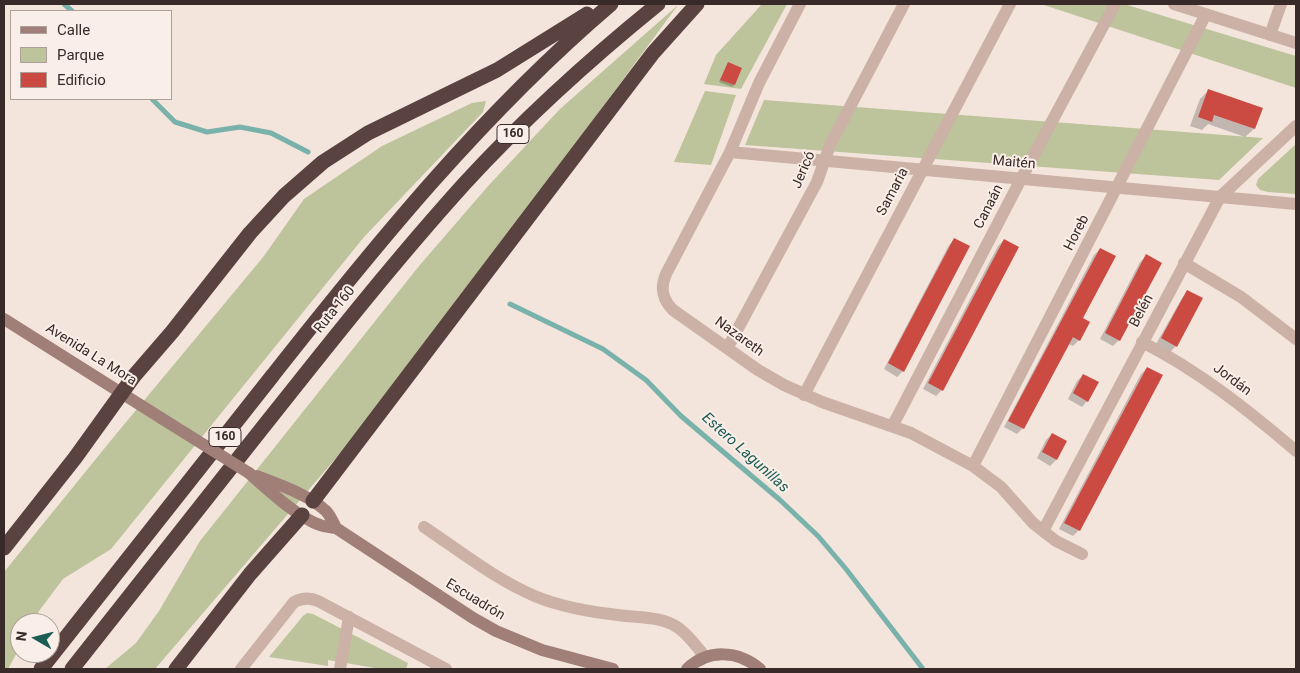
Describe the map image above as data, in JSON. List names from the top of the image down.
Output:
{
  "streets": {
    "highway": ["160", "Ruta 160"],
    "street": [
      "Maitén",
      "Jericó",
      "Samaria",
      "Canaán",
      "Horeb",
      "Belén",
      "Nazareth",
      "Avenida La Mora",
      "Jordán",
      "Escuadrón"
    ]
  },
  "crossings": [
    ["Maitén", "Jericó"],
    ["Maitén", "Samaria"],
    ["Maitén", "Canaán"],
    ["Maitén", "Horeb"],
    ["Maitén", "Belén"],
    ["Maitén", "Nazareth"],
    ["Jericó", "Nazareth"],
    ["Samaria", "Nazareth"],
    ["Canaán", "Nazareth"],
    ["Horeb", "Nazareth"],
    ["Belén", "Nazareth"],
    ["Belén", "Jordán"],
    ["Avenida La Mora", "Escuadrón"]
  ],
  "water": ["Estero Lagunillas"],
  "legend": ["Calle", "Parque", "Edificio"],
  "north": "left"
}
